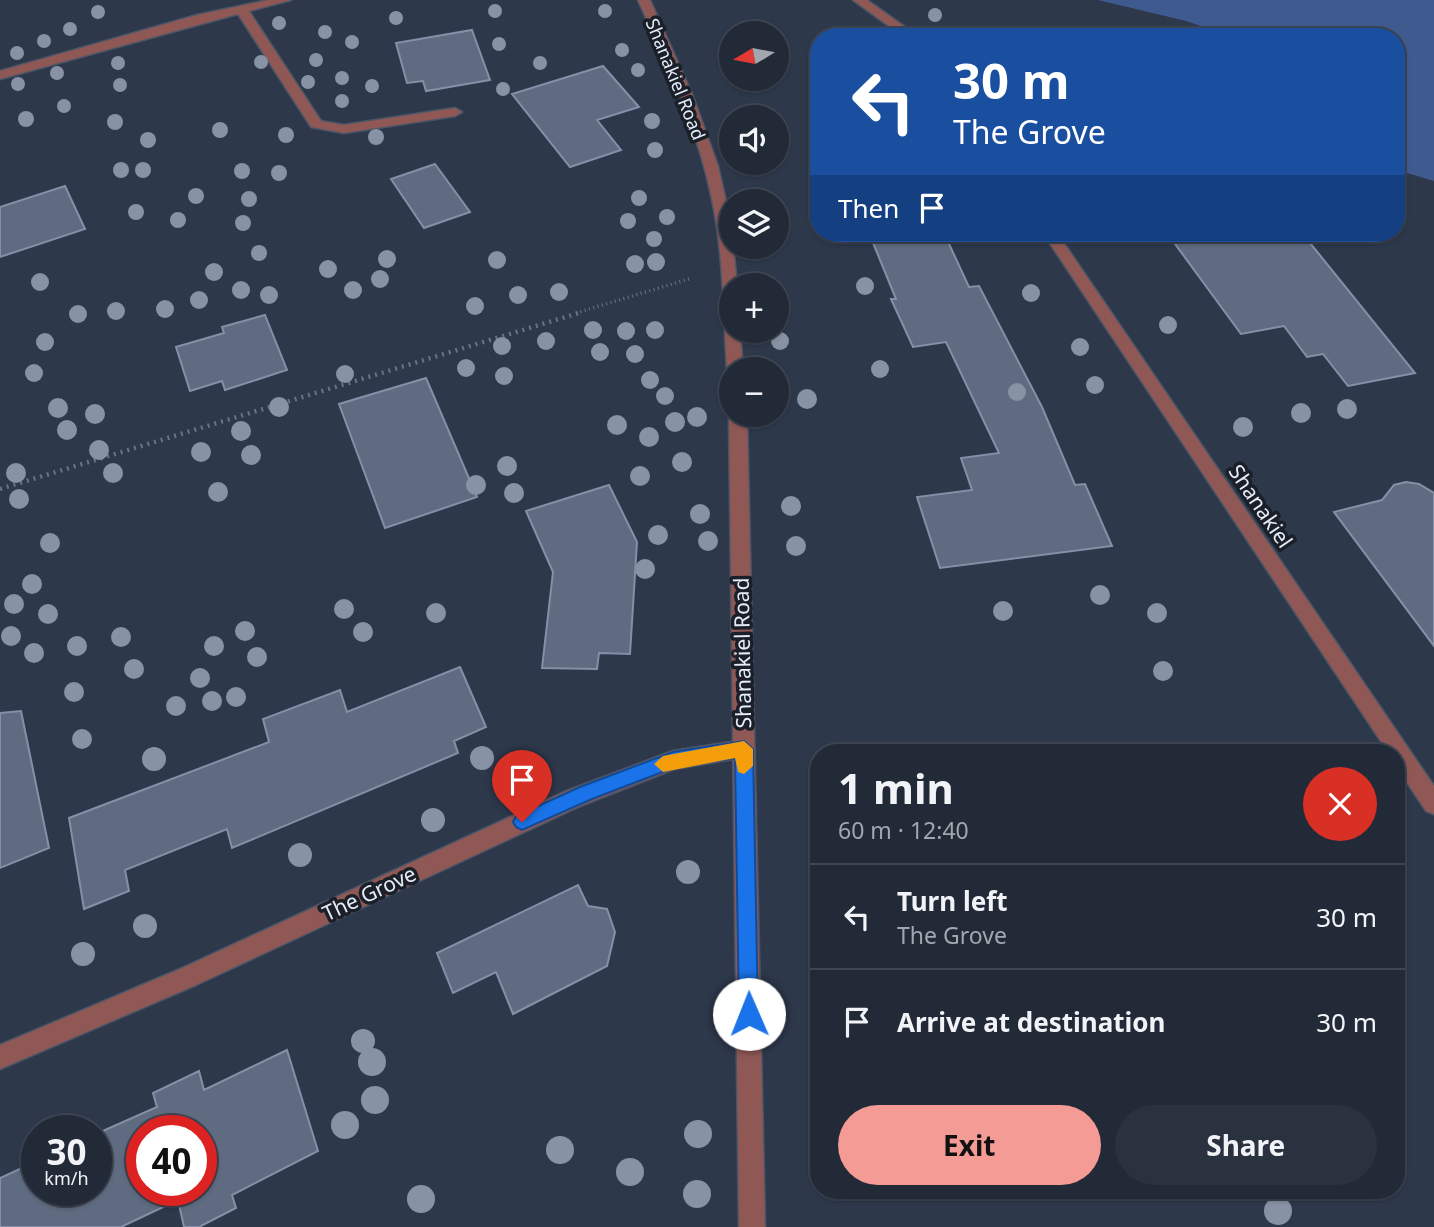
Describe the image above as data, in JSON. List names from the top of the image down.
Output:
{
  "streets": {
    "street": ["Shanakiel Road", "Shanakiel", "The Grove"]
  },
  "crossings": [
    ["Shanakiel Road", "The Grove"]
  ],
  "north": "left",
  "page": {
    "map_buttons": ["+", "−"],
    "turn": ["30 m", "The Grove"],
    "then": "Then",
    "heading": ["1 min", "60 m · 12:40"],
    "list": [
      {
        "name": "Turn left",
        "note": "The Grove",
        "value": "30 m"
      },
      {
        "name": "Arrive at destination",
        "value": "30 m"
      }
    ],
    "buttons": ["Exit", "Share"],
    "speed": "30 km/h",
    "limit": "40"
  }
}
